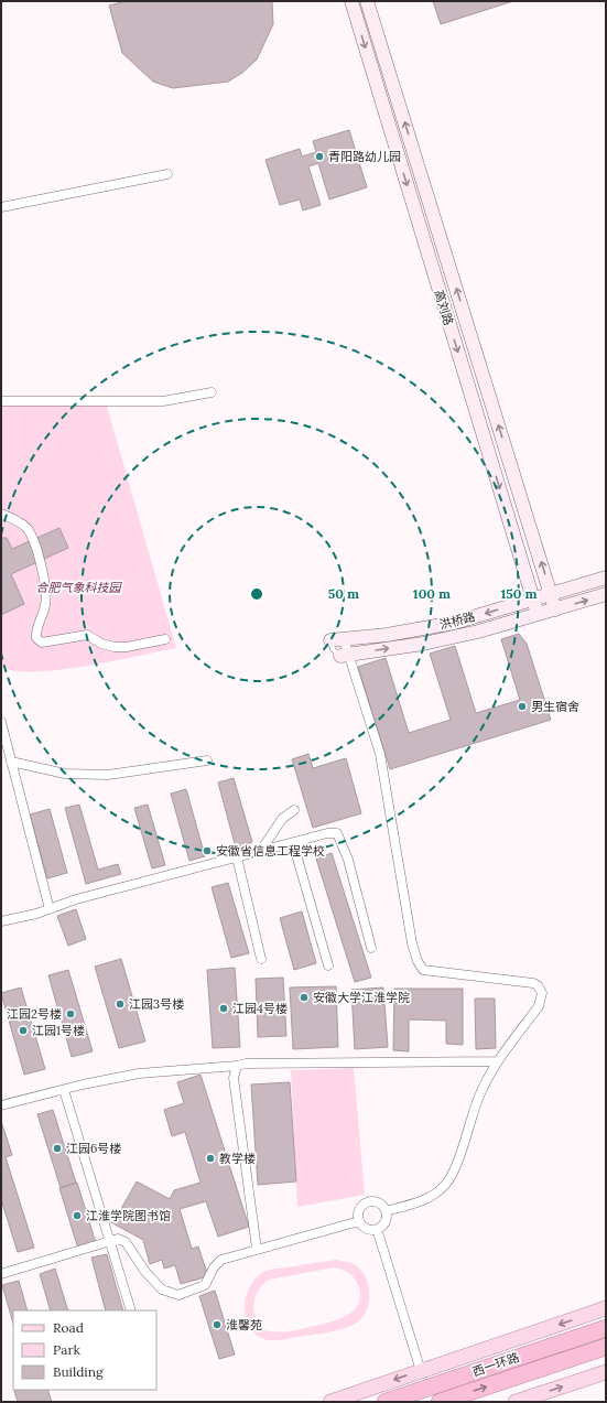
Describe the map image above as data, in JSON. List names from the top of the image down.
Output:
{
  "streets": {
    "highway": ["西一环路"],
    "street": ["高刘路", "洪桥路"]
  },
  "crossings": [
    ["高刘路", "洪桥路"]
  ],
  "parks": ["合肥气象科技园"],
  "places": [
    "青阳路幼儿园",
    "男生宿舍",
    "安徽省信息工程学校",
    "安徽大学江淮学院",
    "江园3号楼",
    "江园4号楼",
    "江园2号楼",
    "江园1号楼",
    "江园6号楼",
    "教学楼",
    "江淮学院图书馆",
    "淮馨苑"
  ],
  "legend": ["Road", "Park", "Building"],
  "rings": ["50 m", "100 m", "150 m"]
}
